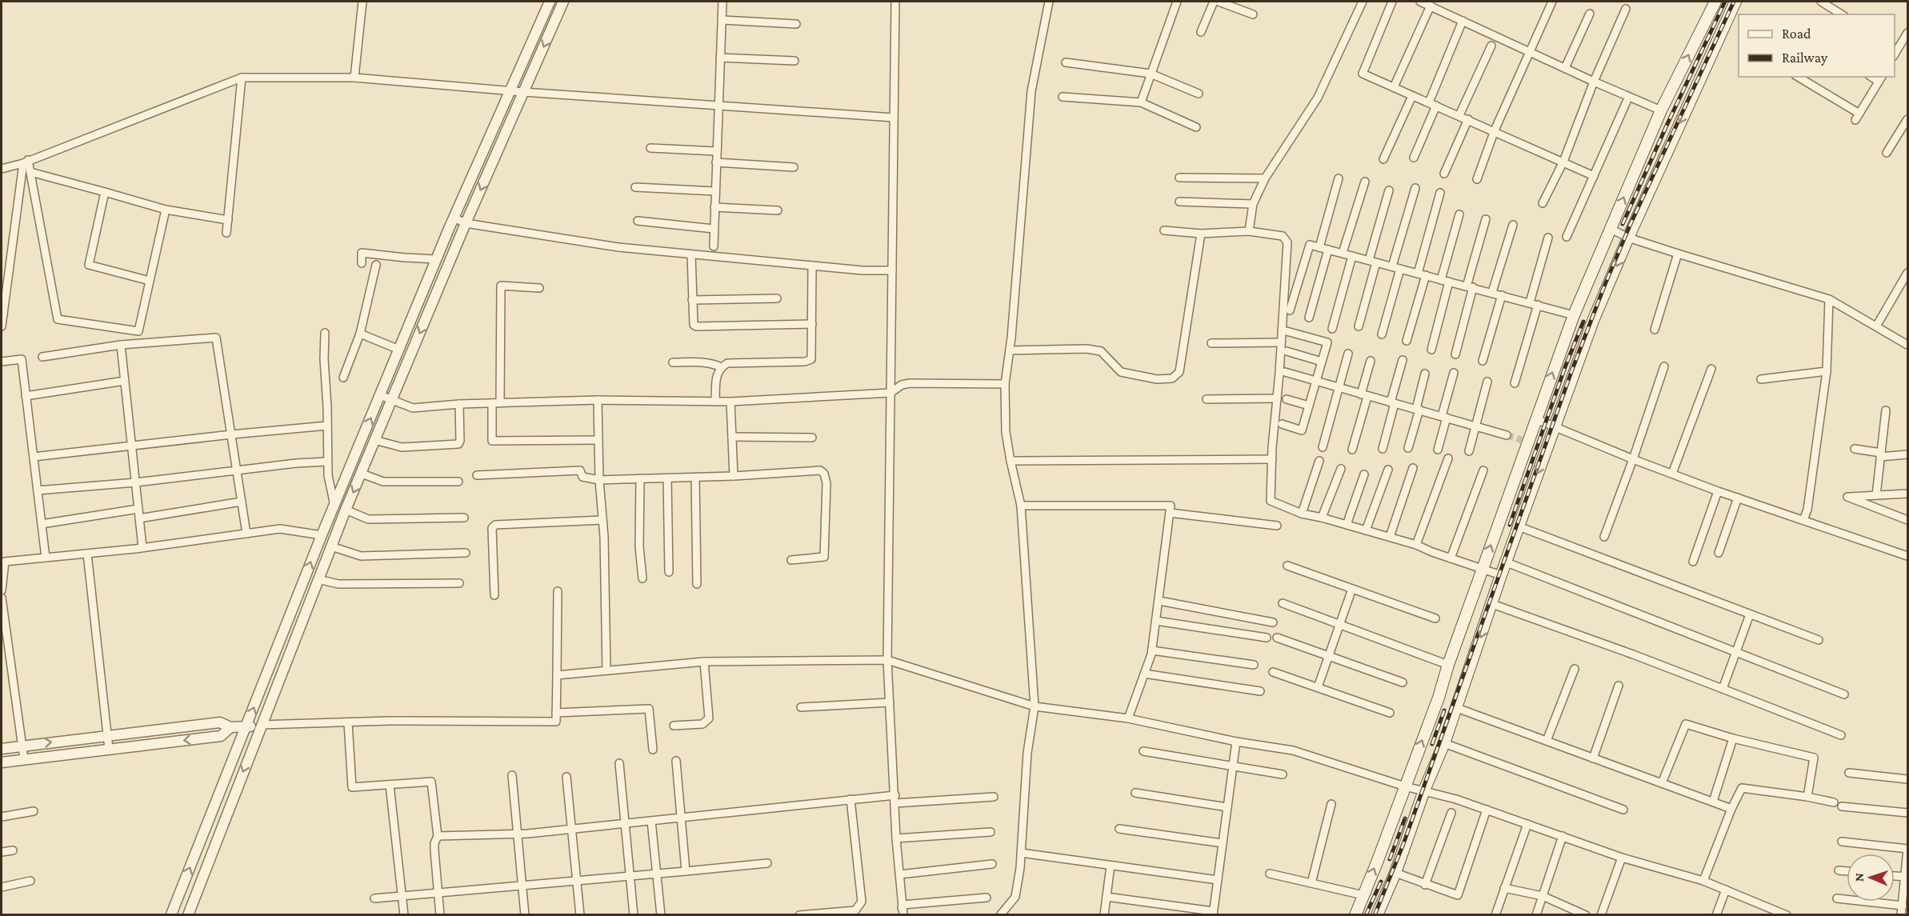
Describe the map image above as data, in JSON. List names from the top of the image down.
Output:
{
  "legend": ["Road", "Railway"],
  "north": "left"
}
